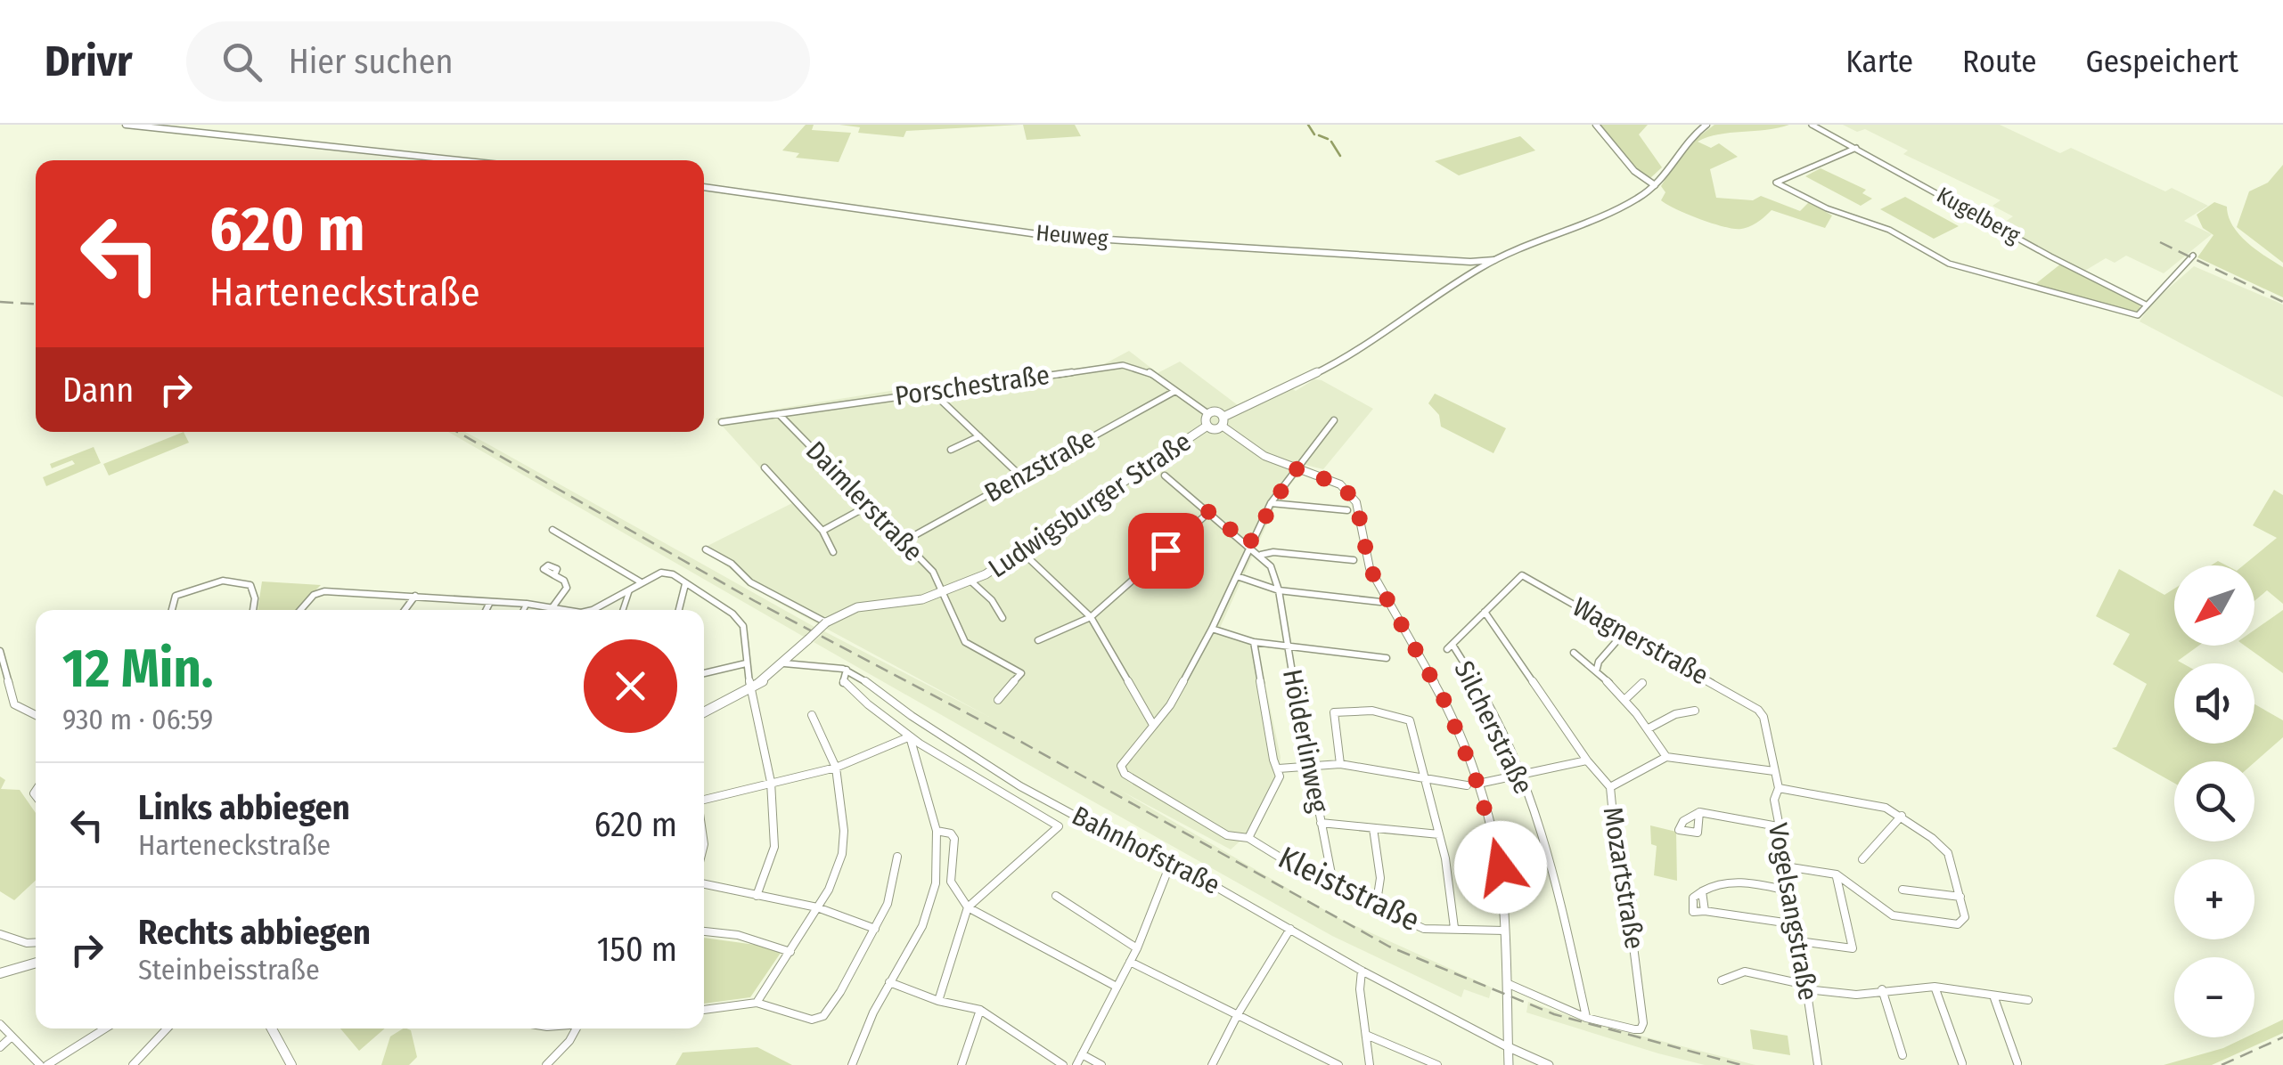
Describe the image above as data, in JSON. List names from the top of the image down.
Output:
{
  "streets": {
    "main road": ["Ludwigsburger Straße"],
    "street": [
      "Kugelberg",
      "Heuweg",
      "Porschestraße",
      "Benzstraße",
      "Daimlerstraße",
      "Wagnerstraße",
      "Silcherstraße",
      "Hölderlinweg",
      "Bahnhofstraße",
      "Mozartstraße",
      "Kleiststraße",
      "Vogelsangstraße"
    ]
  },
  "crossings": [
    ["Porschestraße", "Benzstraße"],
    ["Porschestraße", "Daimlerstraße"],
    ["Benzstraße", "Daimlerstraße"],
    ["Daimlerstraße", "Ludwigsburger Straße"],
    ["Wagnerstraße", "Silcherstraße"],
    ["Wagnerstraße", "Mozartstraße"],
    ["Wagnerstraße", "Vogelsangstraße"],
    ["Silcherstraße", "Mozartstraße"],
    ["Hölderlinweg", "Kleiststraße"]
  ],
  "north": "bottom left",
  "page": {
    "header": "Drivr",
    "search": "Hier suchen",
    "nav": ["Karte", "Route", "Gespeichert"],
    "turn": ["620 m", "Harteneckstraße"],
    "then": "Dann",
    "map_buttons": ["+", "−"],
    "heading": ["12 Min.", "930 m · 06:59"],
    "list": [
      {
        "name": "Links abbiegen",
        "note": "Harteneckstraße",
        "value": "620 m"
      },
      {
        "name": "Rechts abbiegen",
        "note": "Steinbeisstraße",
        "value": "150 m"
      }
    ]
  }
}
